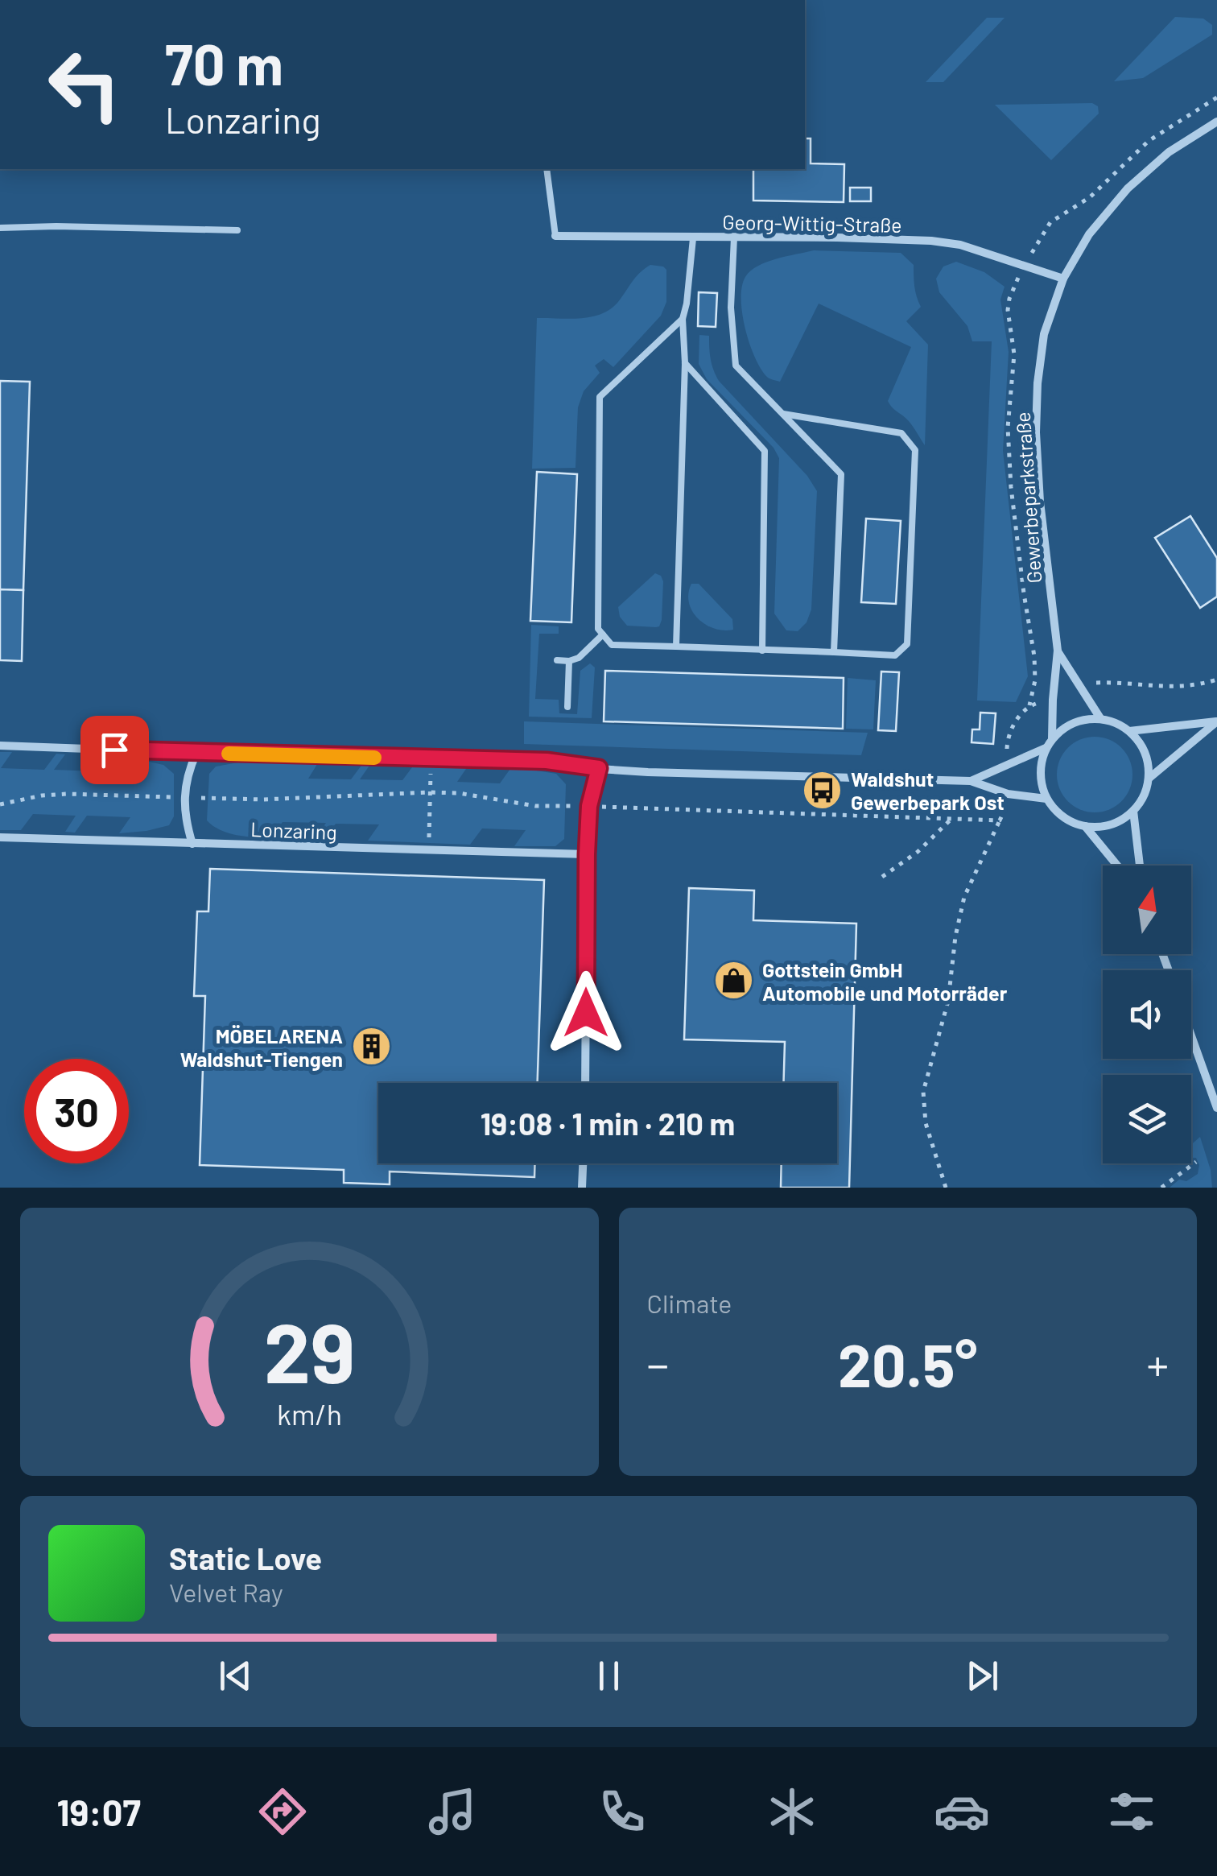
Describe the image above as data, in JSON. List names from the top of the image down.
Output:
{
  "streets": {
    "street": ["Georg-Wittig-Straße", "Gewerbeparkstraße", "Lonzaring"]
  },
  "crossings": [
    ["Georg-Wittig-Straße", "Gewerbeparkstraße"]
  ],
  "places": {
    "bus stop": ["Waldshut Gewerbepark Ost"],
    "shop": ["Gottstein GmbH Automobile und Motorräder"],
    "building": ["MÖBELARENA Waldshut-Tiengen"]
  },
  "north": "top",
  "page": {
    "turn": ["70 m", "Lonzaring"],
    "limit": "30",
    "trip": "19:08 · 1 min · 210 m",
    "tile": "Climate",
    "heat": ["−", "20.5°", "+"],
    "song": ["Static Love", "Velvet Ray"],
    "tabs": "19:07",
    "gauge": ["29", "km/h"]
  }
}
